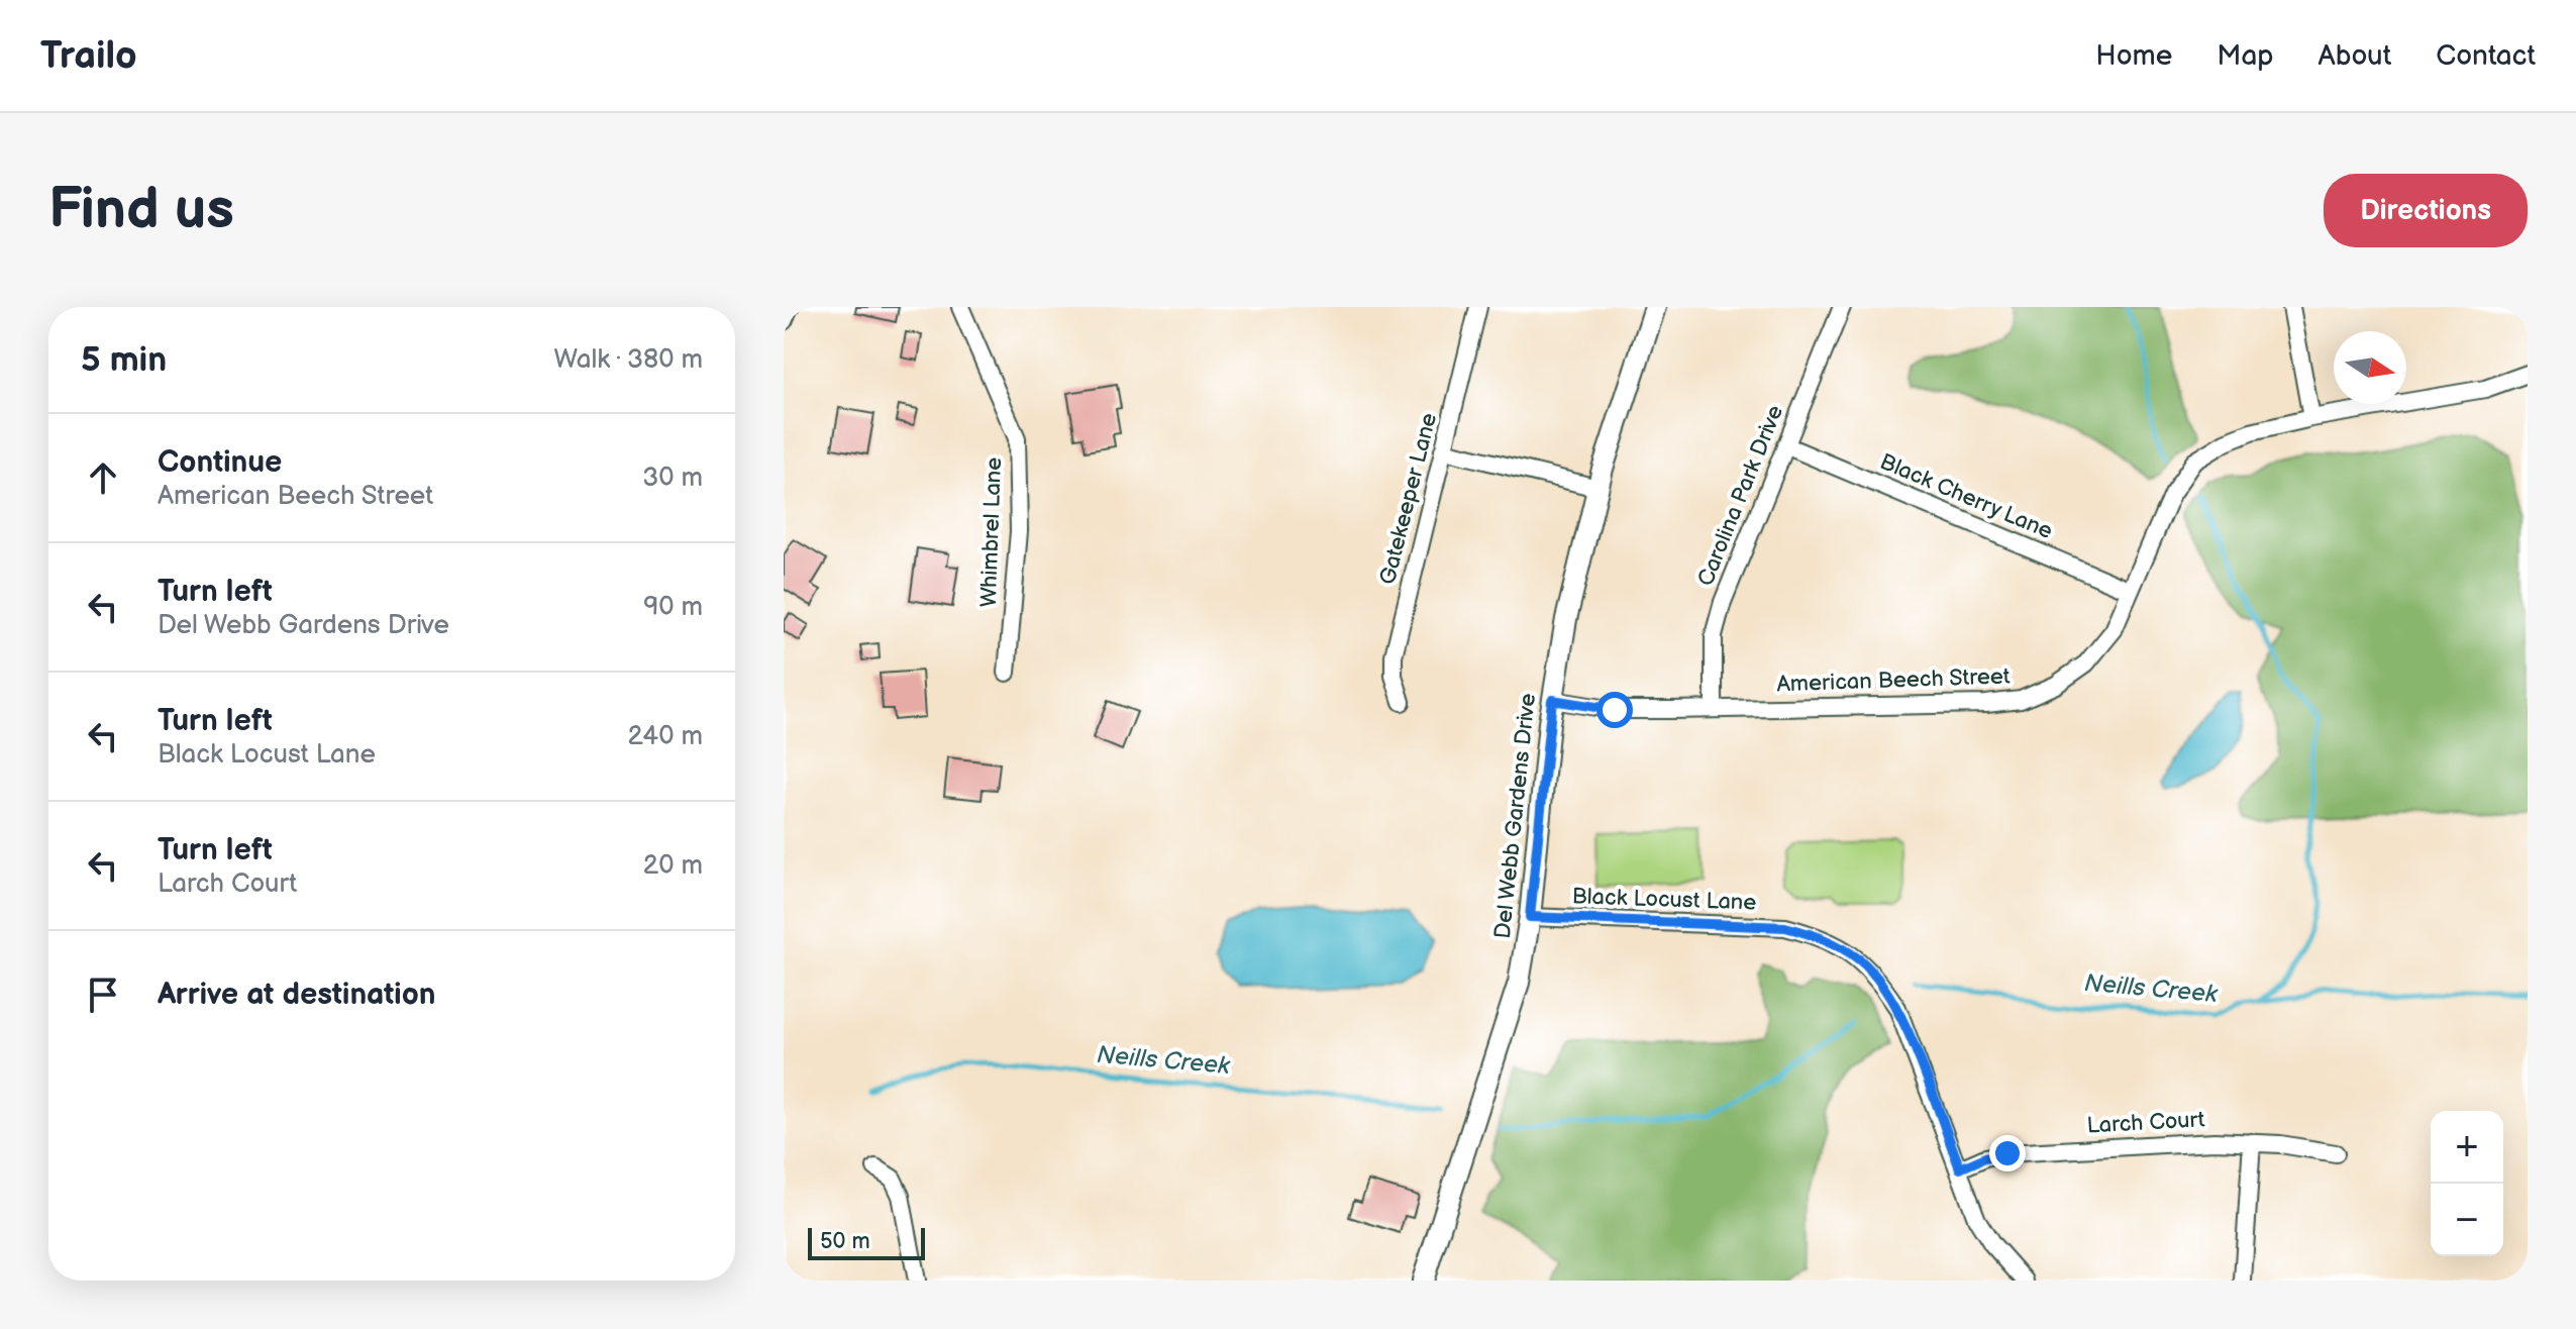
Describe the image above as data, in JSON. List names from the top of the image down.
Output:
{
  "streets": {
    "street": [
      "Carolina Park Drive",
      "Black Cherry Lane",
      "Gatekeeper Lane",
      "Whimbrel Lane",
      "American Beech Street",
      "Del Webb Gardens Drive",
      "Black Locust Lane",
      "Larch Court"
    ]
  },
  "crossings": [
    ["Carolina Park Drive", "Black Cherry Lane"],
    ["Carolina Park Drive", "American Beech Street"],
    ["Black Cherry Lane", "American Beech Street"],
    ["American Beech Street", "Del Webb Gardens Drive"],
    ["Del Webb Gardens Drive", "Black Locust Lane"],
    ["Black Locust Lane", "Larch Court"]
  ],
  "water": ["Neills Creek"],
  "scale_bar": "50 m",
  "north": "right",
  "page": {
    "header": "Trailo",
    "nav": [
      "Home",
      "Map",
      "About",
      "Contact"
    ],
    "buttons": "Directions",
    "title": "Find us",
    "heading": ["5 min", "Walk · 380 m"],
    "list": [
      ["Continue", "American Beech Street", "30 m"],
      ["Turn left", "Del Webb Gardens Drive", "90 m"],
      ["Turn left", "Black Locust Lane", "240 m"],
      ["Turn left", "Larch Court", "20 m"],
      "Arrive at destination"
    ],
    "map_buttons": ["+", "−"],
    "scale": "50 m"
  }
}
